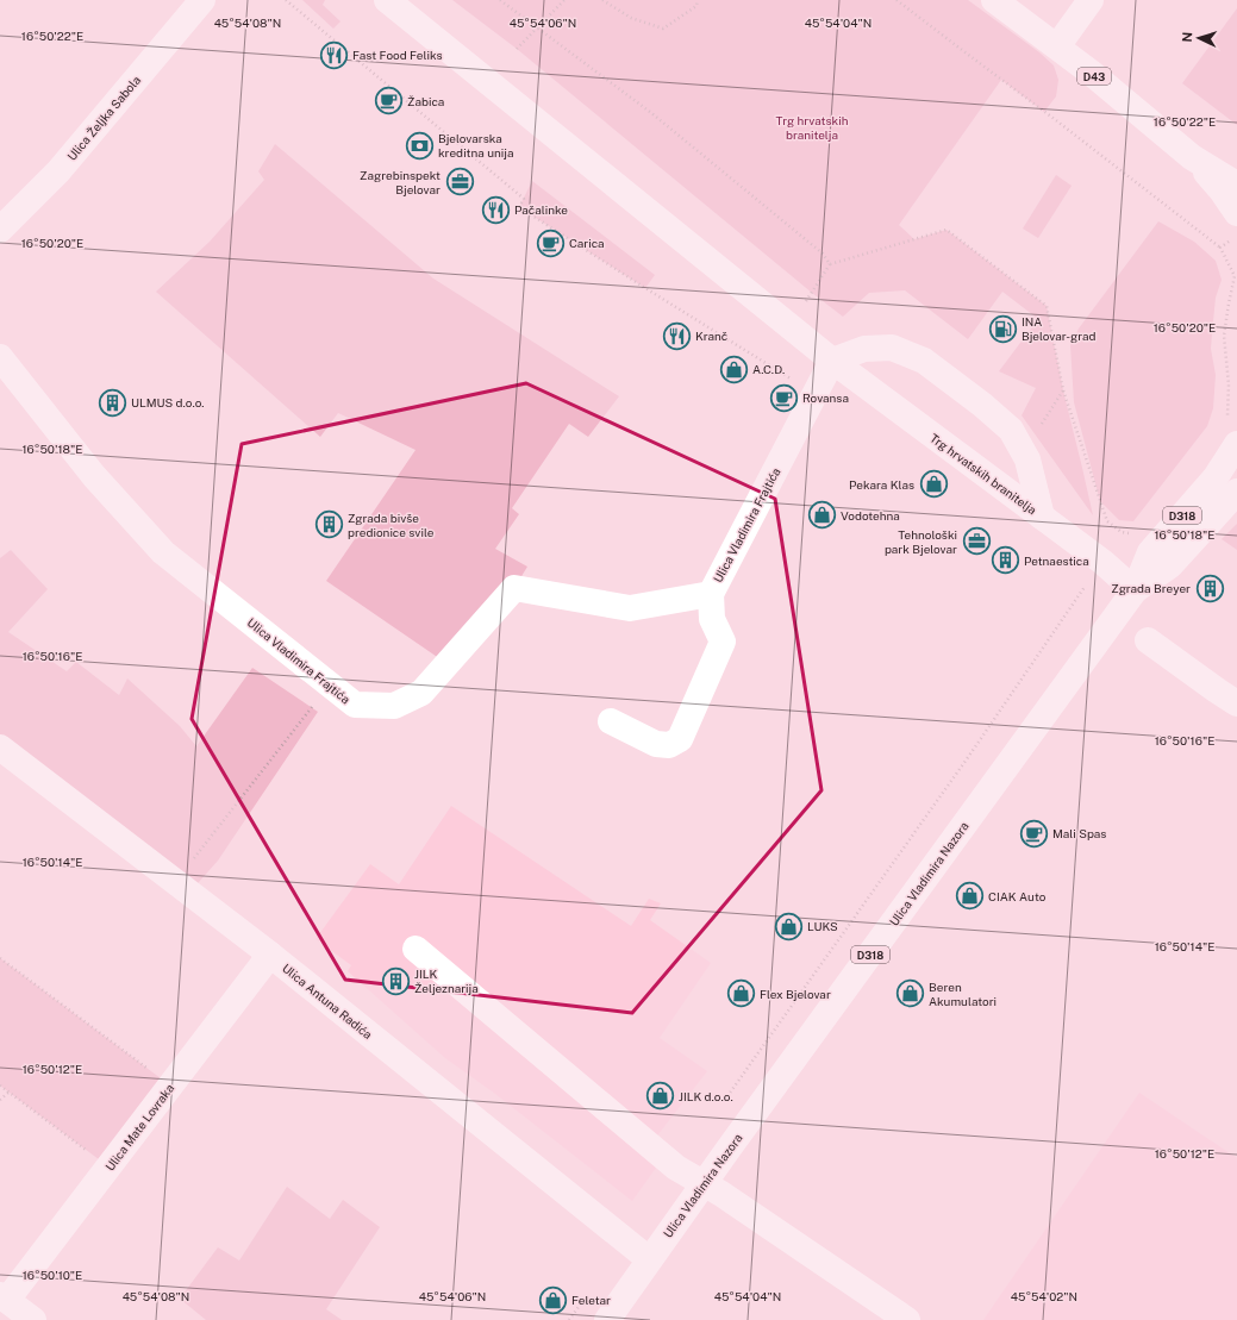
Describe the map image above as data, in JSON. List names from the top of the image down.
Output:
{
  "streets": {
    "street": [
      "D43",
      "Ulica Željka Sabola",
      "Trg hrvatskih branitelja",
      "D318",
      "Ulica Vladimira Frajtića",
      "Ulica Vladimira Nazora",
      "Ulica Antuna Radića",
      "Ulica Mate Lovraka"
    ]
  },
  "crossings": [
    ["Trg hrvatskih branitelja", "D318"],
    ["Trg hrvatskih branitelja", "Ulica Vladimira Frajtića"],
    ["Trg hrvatskih branitelja", "Ulica Vladimira Nazora"],
    ["D318", "Ulica Vladimira Nazora"],
    ["Ulica Vladimira Nazora", "Ulica Antuna Radića"],
    ["Ulica Antuna Radića", "Ulica Mate Lovraka"]
  ],
  "parks": ["Trg hrvatskih branitelja"],
  "places": {
    "restaurant": ["Fast Food Feliks", "Pačalinke", "Kranč"],
    "cafe": [
      "Žabica",
      "Carica",
      "Rovansa",
      "Mali Spas"
    ],
    "bank": ["Bjelovarska kreditna unija"],
    "office": ["Zagrebinspekt Bjelovar", "Tehnološki park Bjelovar"],
    "fuel station": ["INA Bjelovar-grad"],
    "shop": [
      "A.C.D.",
      "Pekara Klas",
      "Vodotehna",
      "CIAK Auto",
      "LUKS",
      "Flex Bjelovar",
      "Beren Akumulatori",
      "JILK d.o.o.",
      "Feletar"
    ],
    "building": [
      "ULMUS d.o.o.",
      "Zgrada bivše predionice svile",
      "Petnaestica",
      "Zgrada Breyer",
      "JILK Željeznarija"
    ]
  },
  "north": "left",
  "coordinates": [
    "45°54'08\"N",
    "45°54'06\"N",
    "45°54'04\"N",
    "16°50'22\"E",
    "16°50'20\"E",
    "16°50'18\"E",
    "16°50'16\"E",
    "16°50'14\"E",
    "16°50'12\"E",
    "16°50'10\"E",
    "45°54'02\"N"
  ]
}
